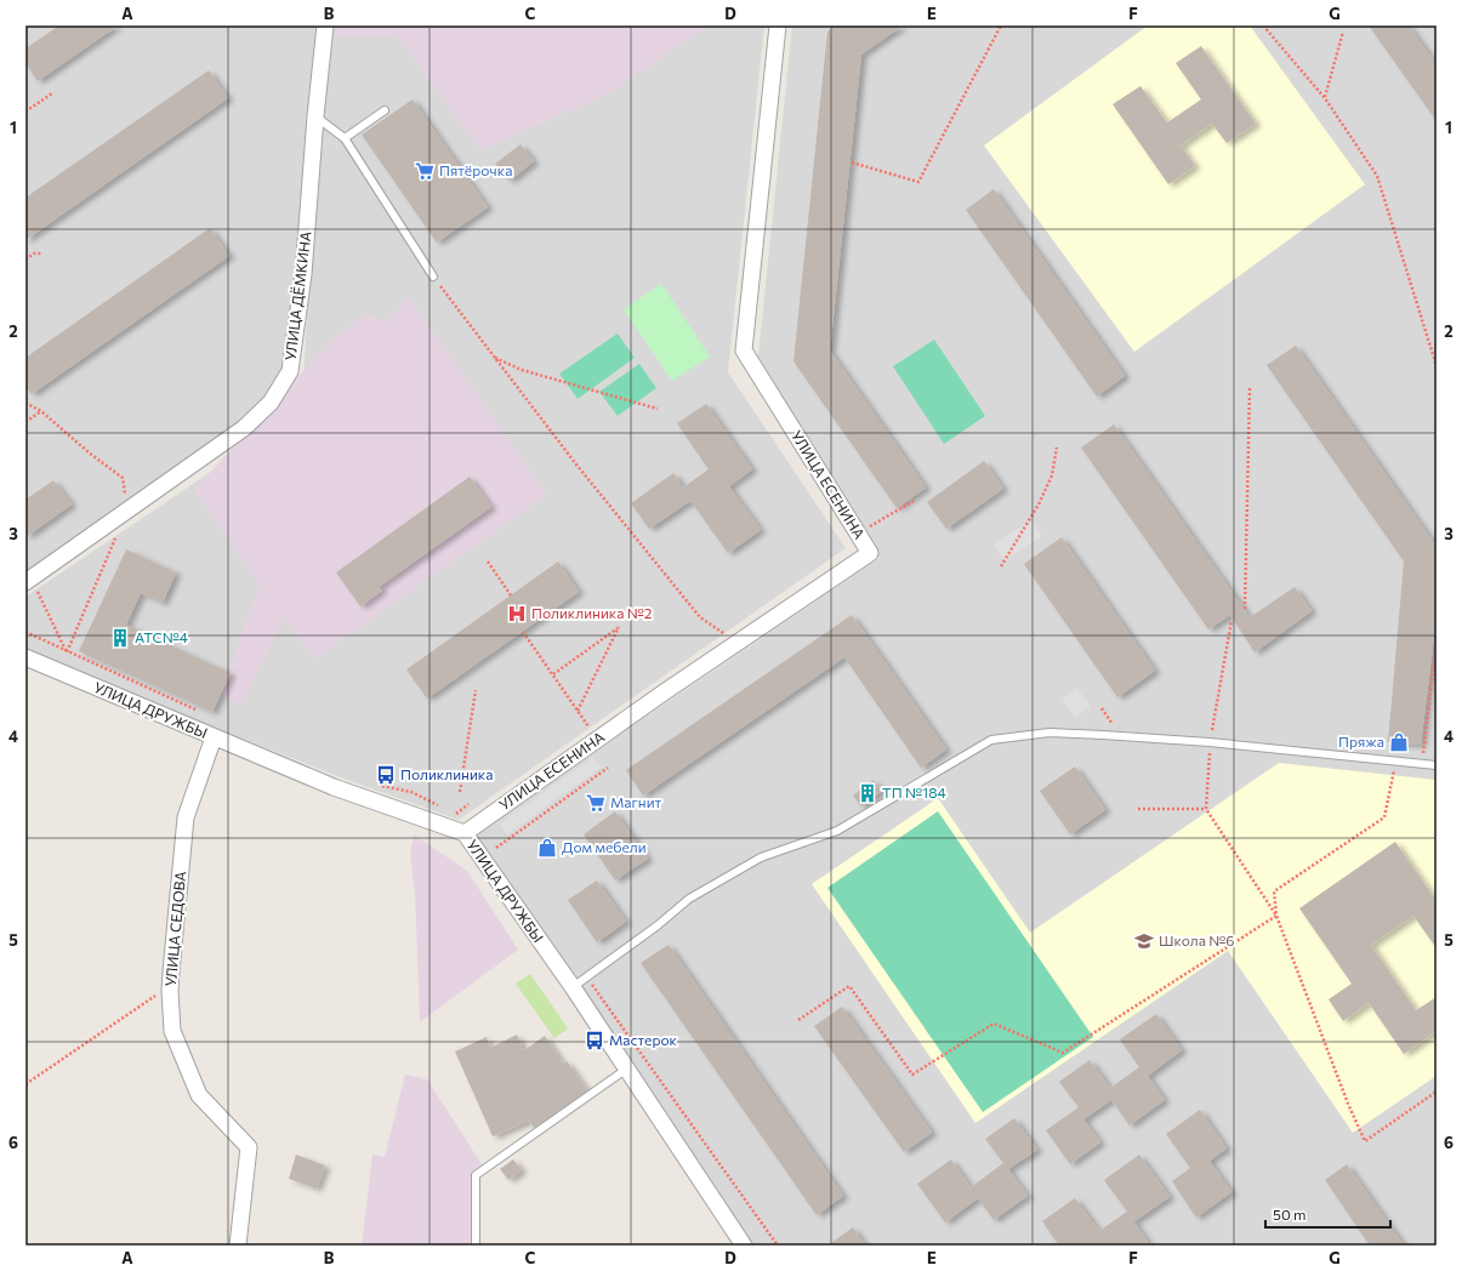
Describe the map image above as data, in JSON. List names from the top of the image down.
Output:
{
  "streets": {
    "street": [
      "УЛИЦА ДЁМКИНА",
      "УЛИЦА ЕСЕНИНА",
      "УЛИЦА ДРУЖБЫ",
      "УЛИЦА СЕДОВА"
    ]
  },
  "crossings": [
    ["УЛИЦА ЕСЕНИНА", "УЛИЦА ДРУЖБЫ"],
    ["УЛИЦА ДРУЖБЫ", "УЛИЦА СЕДОВА"]
  ],
  "places": {
    "supermarket": ["Пятёрочка", "Магнит"],
    "hospital": ["Поликлиника №2"],
    "building": ["АТС№4", "ТП №184"],
    "shop": ["Пряжа", "Дом мебели"],
    "bus stop": ["Поликлиника", "Мастерок"],
    "school or university": ["Школа №6"]
  },
  "scale_bar": "50 m",
  "grid": {
    "columns": [
      "A",
      "B",
      "C",
      "D",
      "E",
      "F",
      "G"
    ],
    "rows": [
      "1",
      "2",
      "3",
      "4",
      "5",
      "6"
    ]
  }
}
